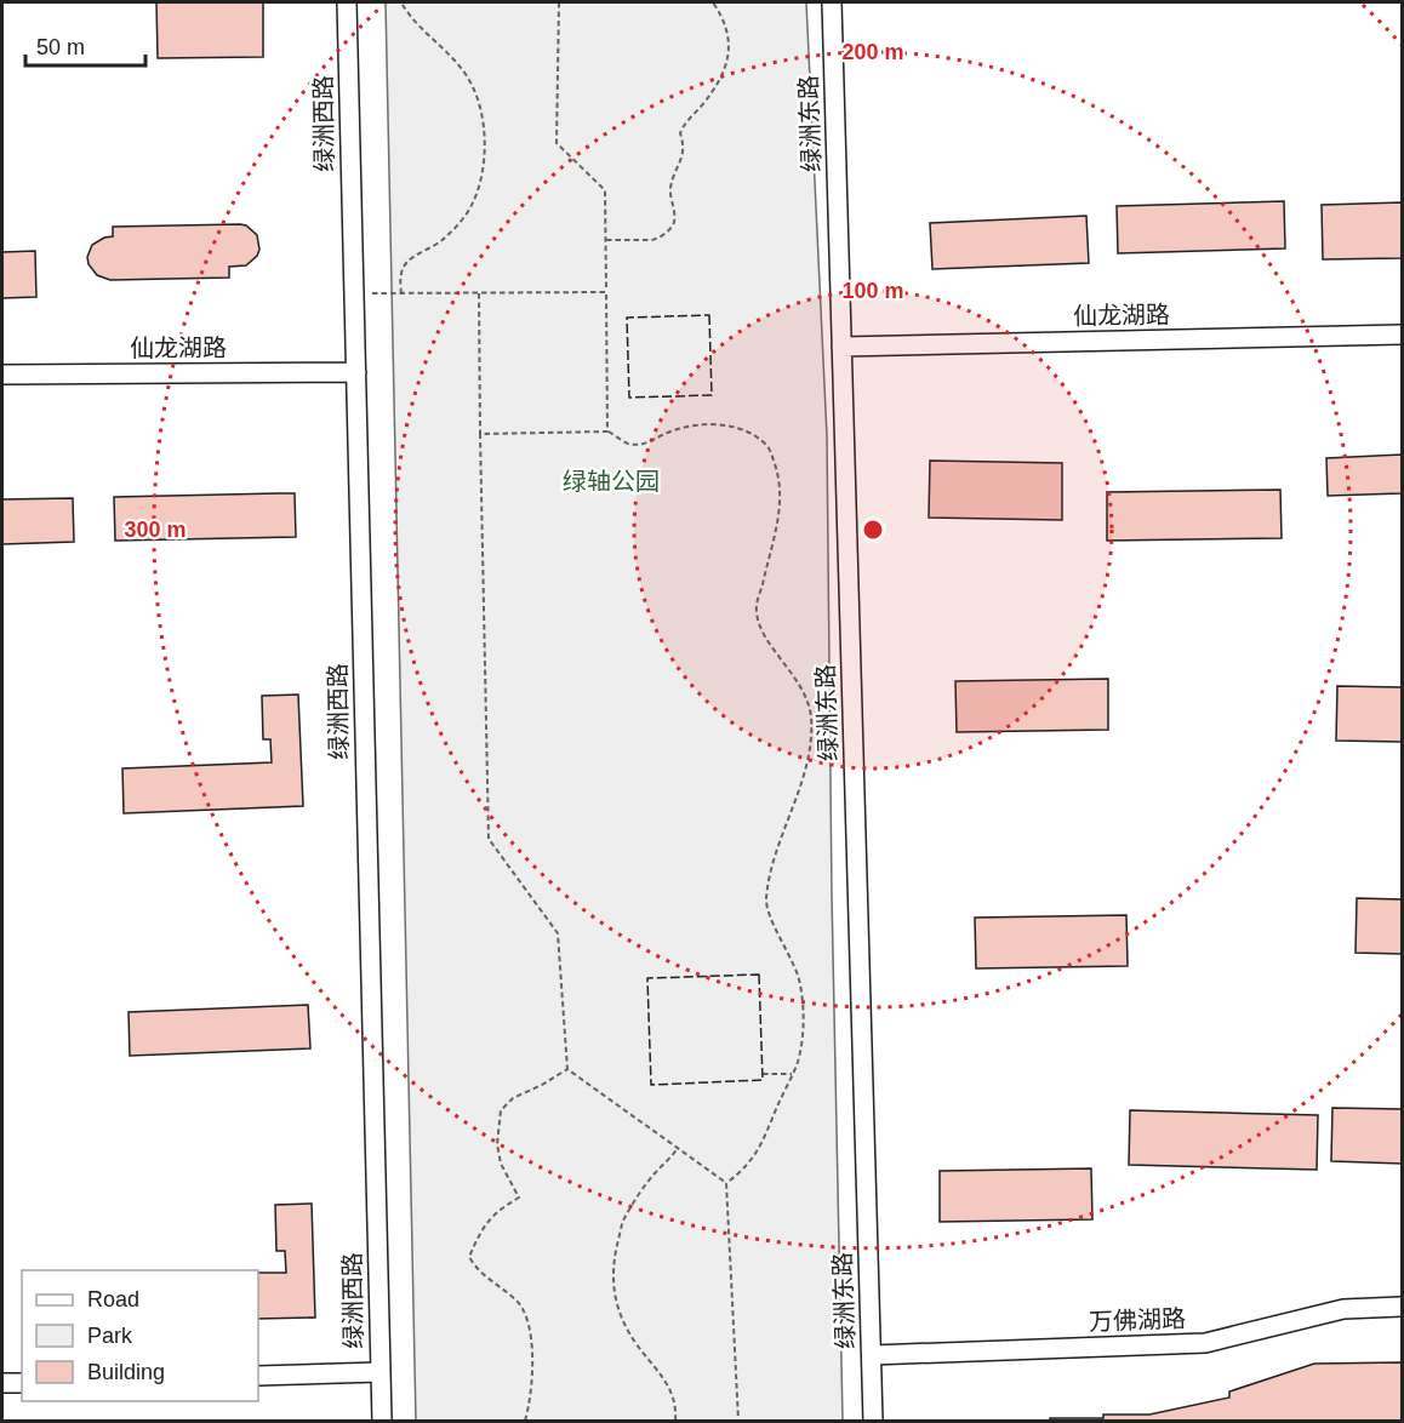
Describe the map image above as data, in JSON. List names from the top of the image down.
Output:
{
  "streets": {
    "street": [
      "绿洲西路",
      "绿洲东路",
      "仙龙湖路",
      "万佛湖路"
    ]
  },
  "crossings": [
    ["绿洲西路", "仙龙湖路"],
    ["绿洲东路", "仙龙湖路"],
    ["绿洲东路", "万佛湖路"]
  ],
  "parks": ["绿轴公园"],
  "legend": ["Road", "Park", "Building"],
  "scale_bar": "50 m",
  "rings": ["200 m", "100 m", "300 m"]
}
